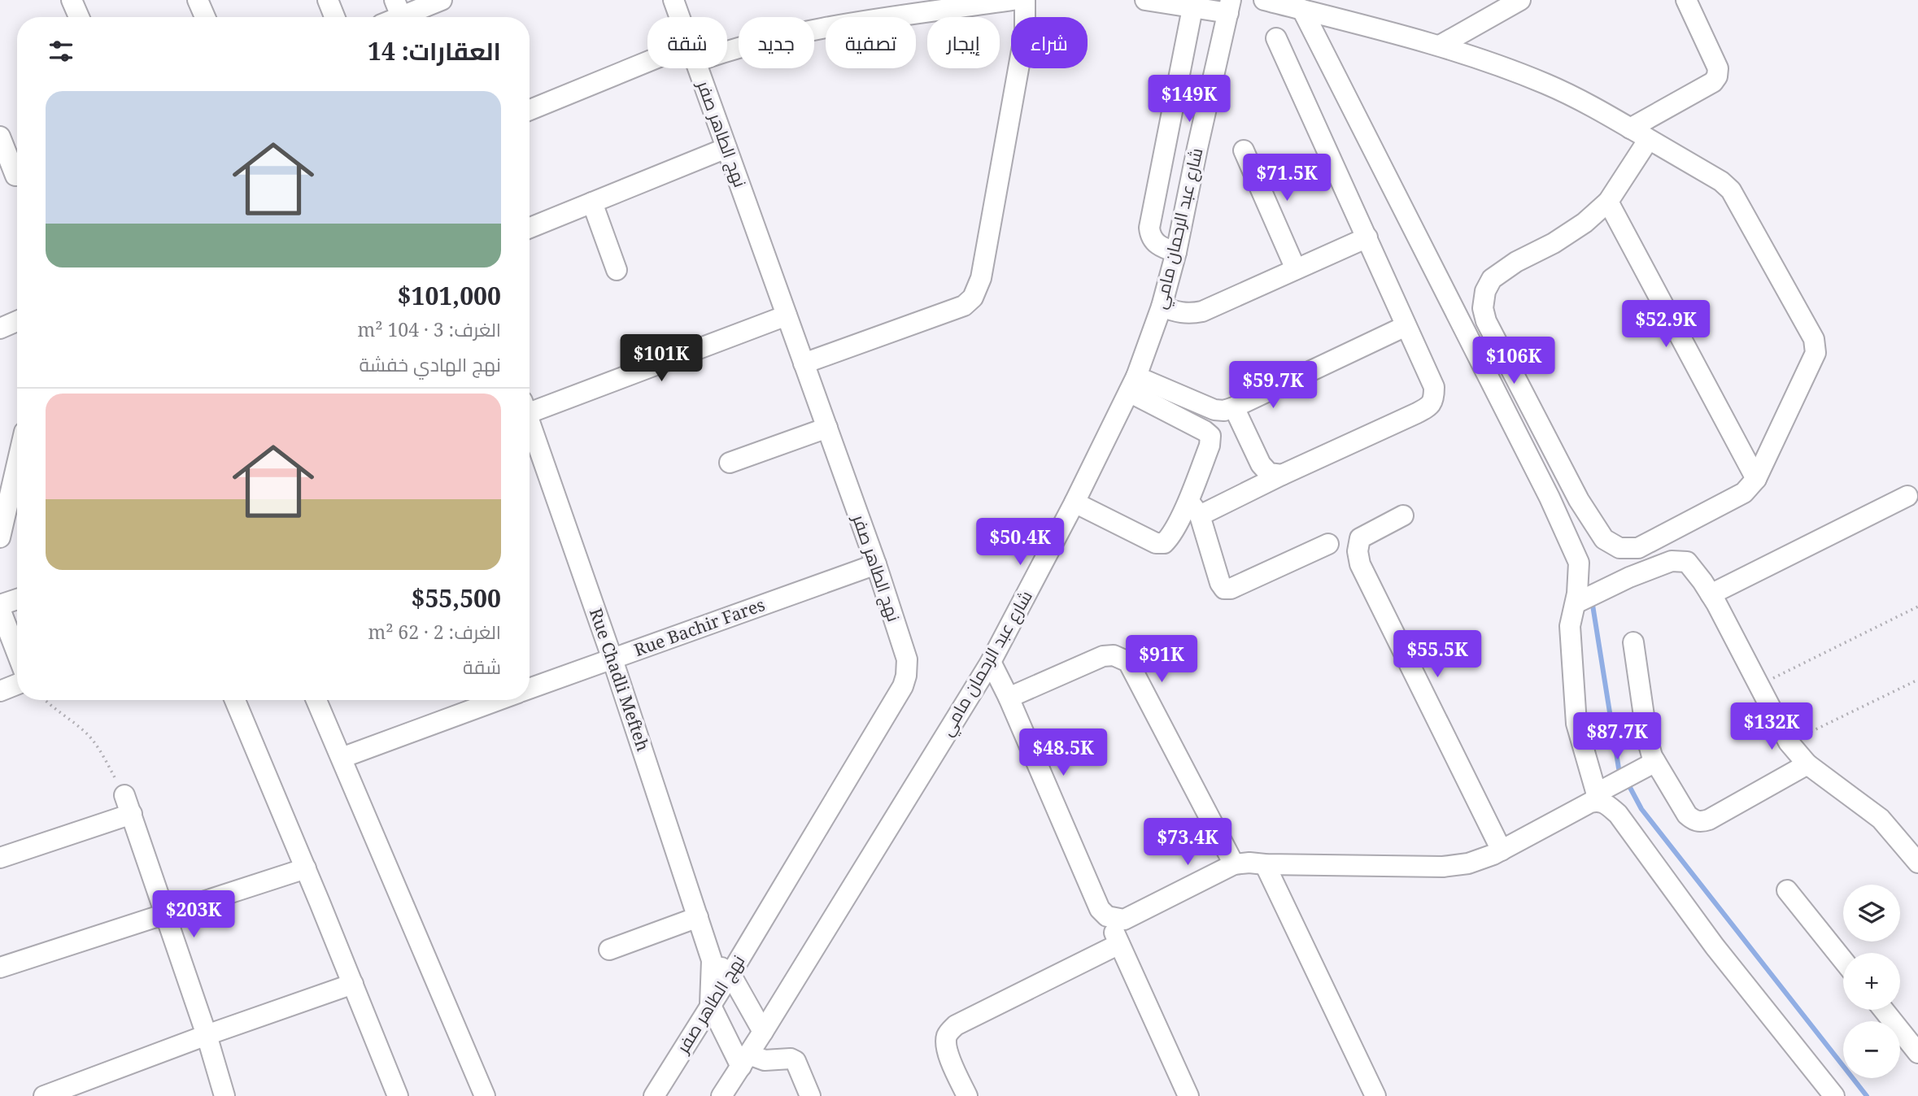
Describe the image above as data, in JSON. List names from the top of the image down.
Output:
{
  "streets": {
    "street": [
      "نهج الطاهر صفر",
      "شارع عبد الرحمان مامي",
      "Rue Bachir Fares",
      "Rue Chadli Mefteh"
    ]
  },
  "crossings": [
    ["نهج الطاهر صفر", "Rue Bachir Fares"],
    ["نهج الطاهر صفر", "Rue Chadli Mefteh"],
    ["Rue Bachir Fares", "Rue Chadli Mefteh"]
  ],
  "page": {
    "chip": [
      "شراء",
      "إيجار",
      "تصفية",
      "جديد",
      "شقة"
    ],
    "heading": "العقارات: 14",
    "price": [
      "$149K",
      "$71.5K",
      "$52.9K",
      "$101K",
      "$106K",
      "$59.7K",
      "$50.4K",
      "$55.5K",
      "$91K",
      "$132K",
      "$87.7K",
      "$48.5K",
      "$73.4K",
      "$203K"
    ],
    "list": [
      {
        "name": "$101,000",
        "note": "الغرف: 3 · 104 m² · نهج الهادي خفشة"
      },
      {
        "name": "$55,500",
        "note": "الغرف: 2 · 62 m² · شقة"
      }
    ],
    "map_buttons": ["+", "−"]
  }
}
